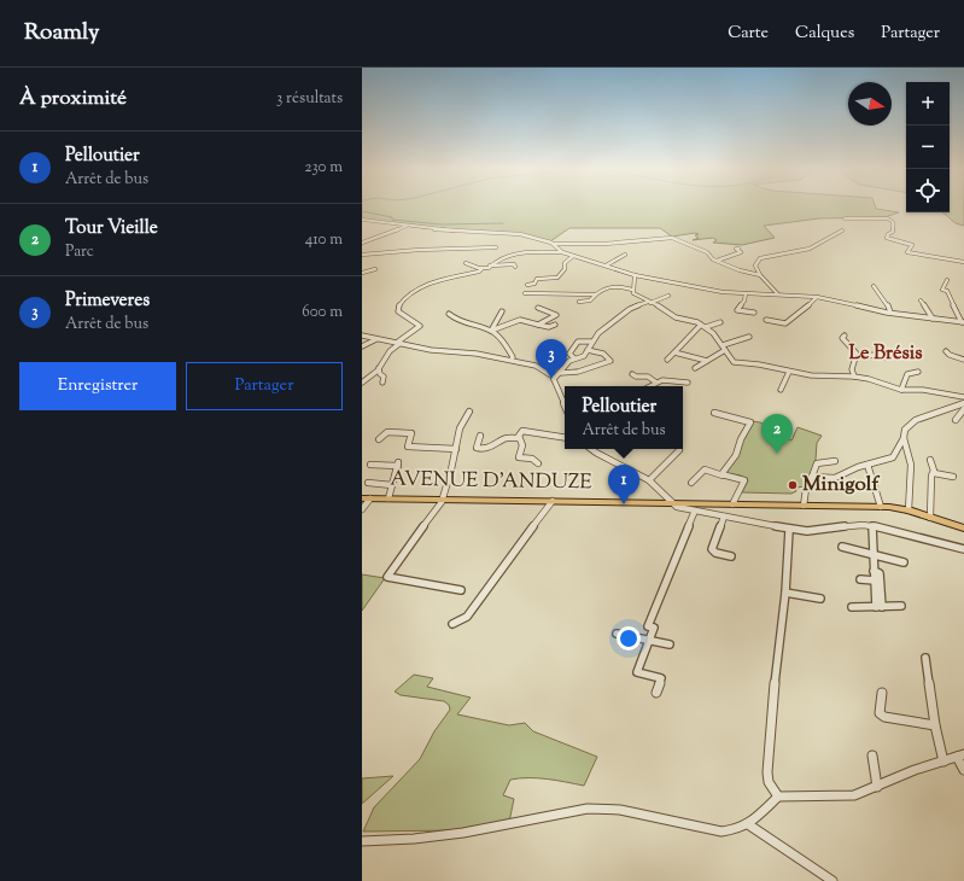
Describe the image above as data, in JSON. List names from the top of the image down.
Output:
{
  "streets": {
    "main road": ["AVENUE D'ANDUZE"]
  },
  "districts": ["Le Brésis"],
  "places": ["Minigolf"],
  "north": "right",
  "page": {
    "header": "Roamly",
    "nav": ["Carte", "Calques", "Partager"],
    "heading": ["À proximité", "3 résultats"],
    "map_buttons": ["+", "−"],
    "list": [
      {
        "mark": "1",
        "name": "Pelloutier",
        "note": "Arrêt de bus",
        "value": "230 m"
      },
      {
        "mark": "2",
        "name": "Tour Vieille",
        "note": "Parc",
        "value": "410 m"
      },
      {
        "mark": "3",
        "name": "Primeveres",
        "note": "Arrêt de bus",
        "value": "600 m"
      }
    ],
    "pins": ["3", "2", "1"],
    "buttons": ["Enregistrer", "Partager"],
    "popup": ["Pelloutier", "Arrêt de bus"]
  }
}
